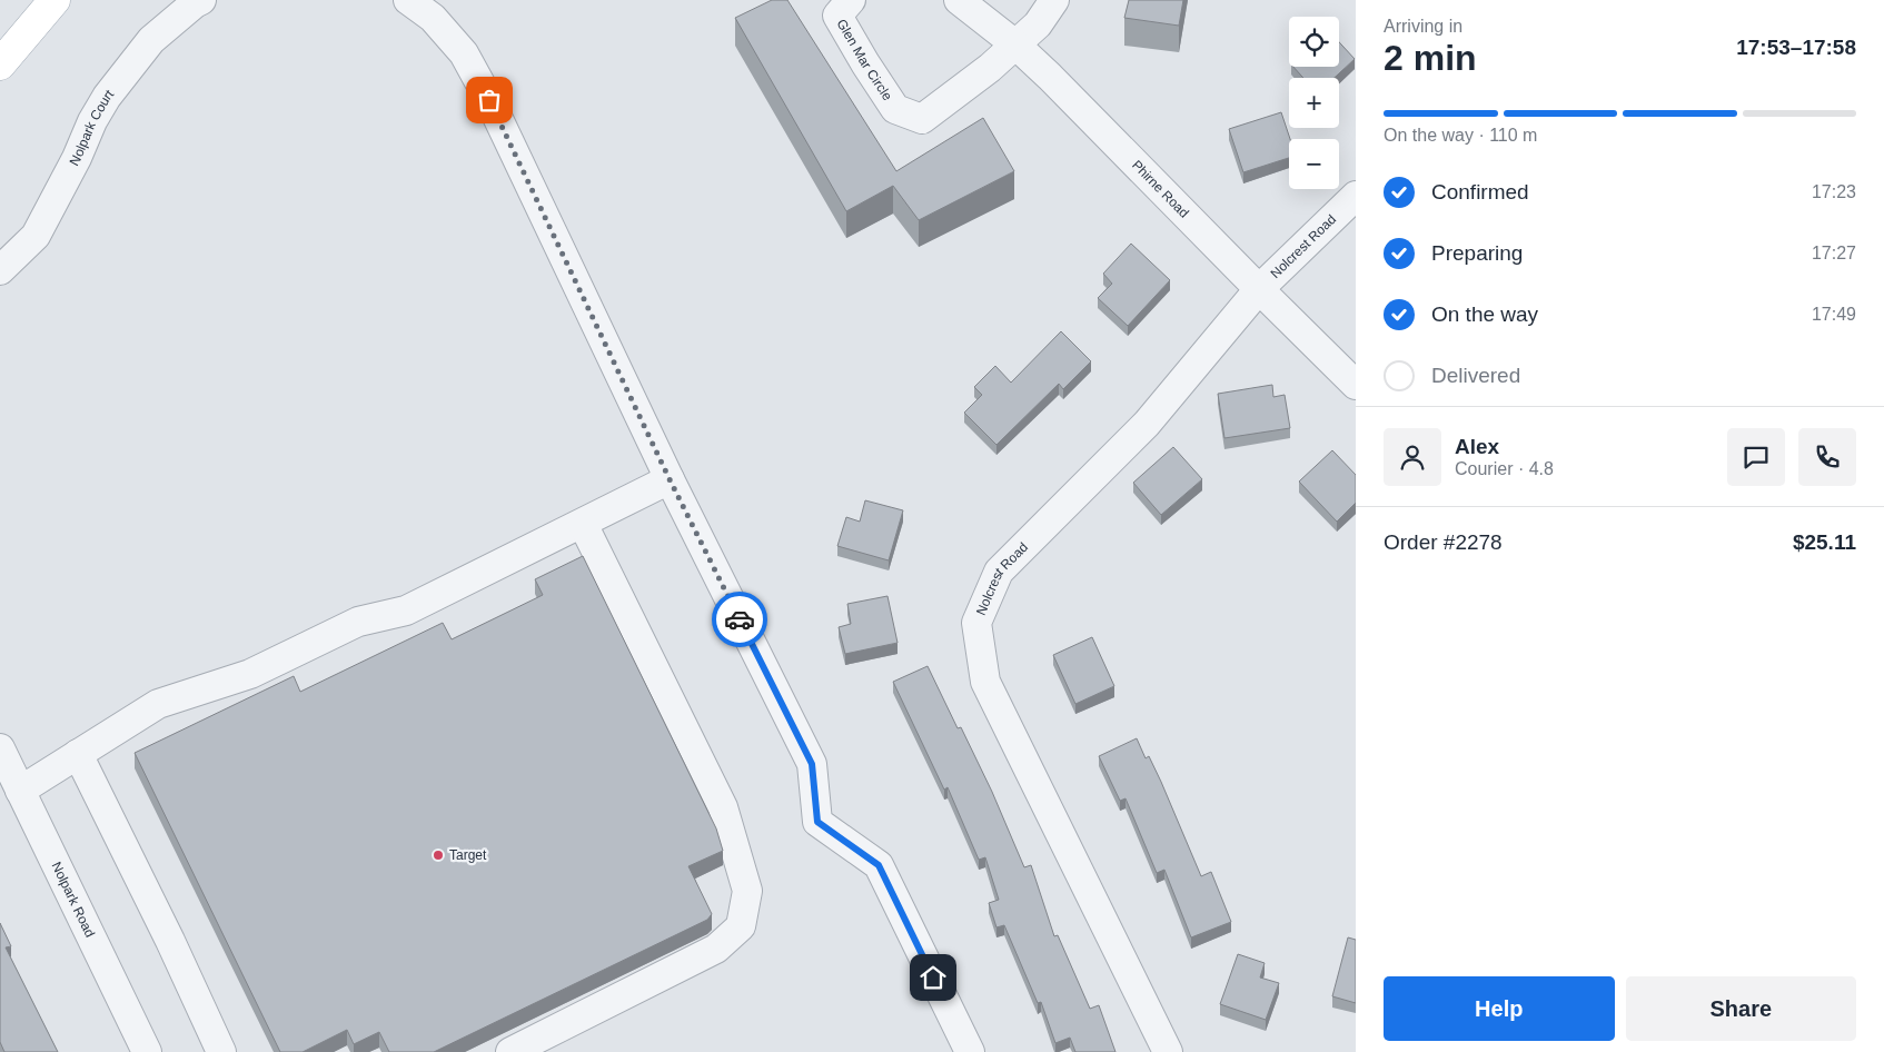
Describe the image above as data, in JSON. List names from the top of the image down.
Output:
{
  "streets": {
    "street": [
      "Glen Mar Circle",
      "Nolpark Court",
      "Phirne Road",
      "Nolcrest Road",
      "Nolpark Road"
    ]
  },
  "crossings": [
    ["Glen Mar Circle", "Phirne Road"],
    ["Phirne Road", "Nolcrest Road"]
  ],
  "places": ["Target"],
  "page": {
    "heading": ["2 min", "Arriving in", "17:53–17:58"],
    "panel": [
      "Alex",
      "Courier · 4.8",
      "Order #2278",
      "$25.11"
    ],
    "map_buttons": ["+", "−"],
    "bar": "On the way · 110 m",
    "list": [
      ["Confirmed", "17:23"],
      ["Preparing", "17:27"],
      ["On the way", "17:49"],
      "Delivered"
    ],
    "buttons": ["Help", "Share"]
  }
}
